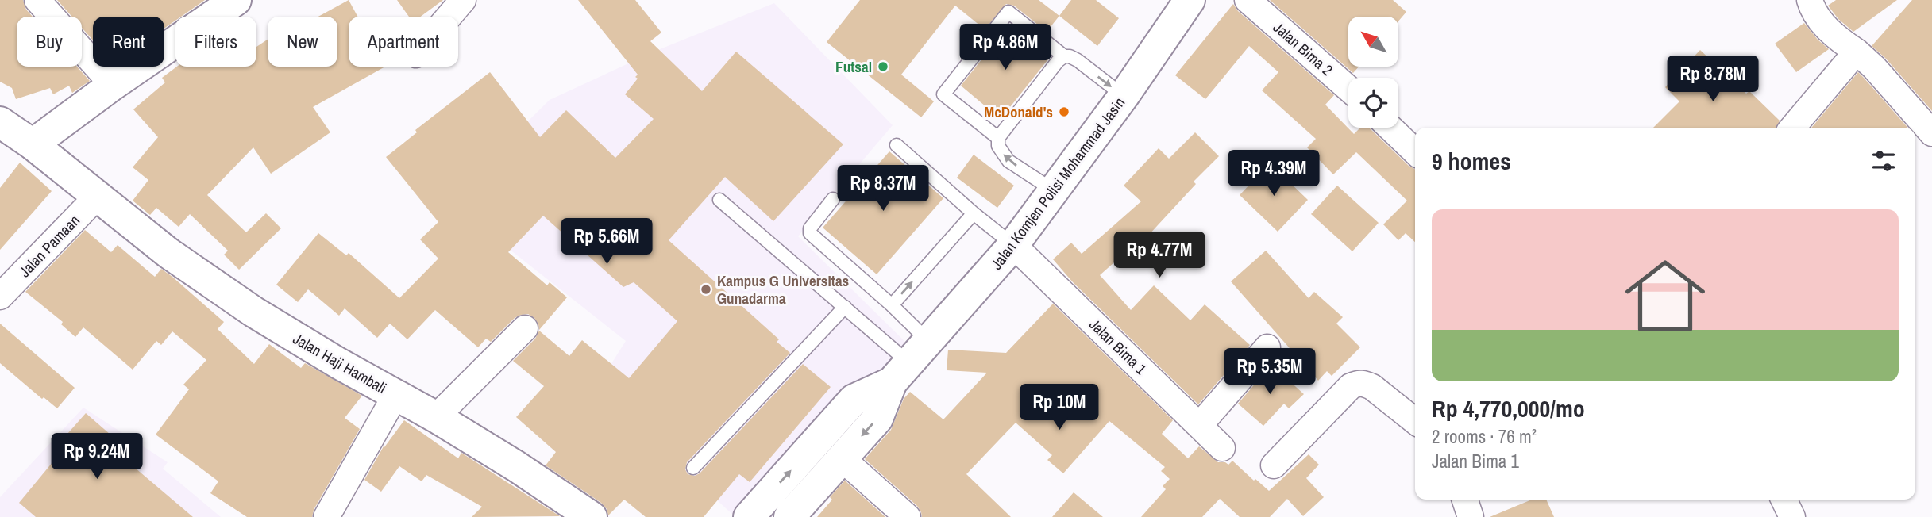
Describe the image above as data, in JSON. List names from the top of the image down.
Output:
{
  "streets": {
    "main road": ["Jalan Komjen Polisi Mohammad Jasin", "Jalan Haji Hambali"],
    "street": ["Jalan Bima 2", "Jalan Pamaan", "Jalan Bima 1"]
  },
  "crossings": [
    ["Jalan Komjen Polisi Mohammad Jasin", "Jalan Bima 1"],
    ["Jalan Pamaan", "Jalan Haji Hambali"]
  ],
  "places": ["Futsal", "McDonald's", "Kampus G Universitas Gunadarma"],
  "north": "top left",
  "page": {
    "chip": [
      "Buy",
      "Rent",
      "Filters",
      "New",
      "Apartment"
    ],
    "price": [
      "Rp 4.86M",
      "Rp 8.78M",
      "Rp 4.39M",
      "Rp 8.37M",
      "Rp 5.66M",
      "Rp 4.77M",
      "Rp 5.35M",
      "Rp 10M",
      "Rp 9.24M"
    ],
    "heading": "9 homes",
    "list": [
      {
        "name": "Rp 4,770,000/mo",
        "note": "2 rooms · 76 m² · Jalan Bima 1"
      }
    ]
  }
}
